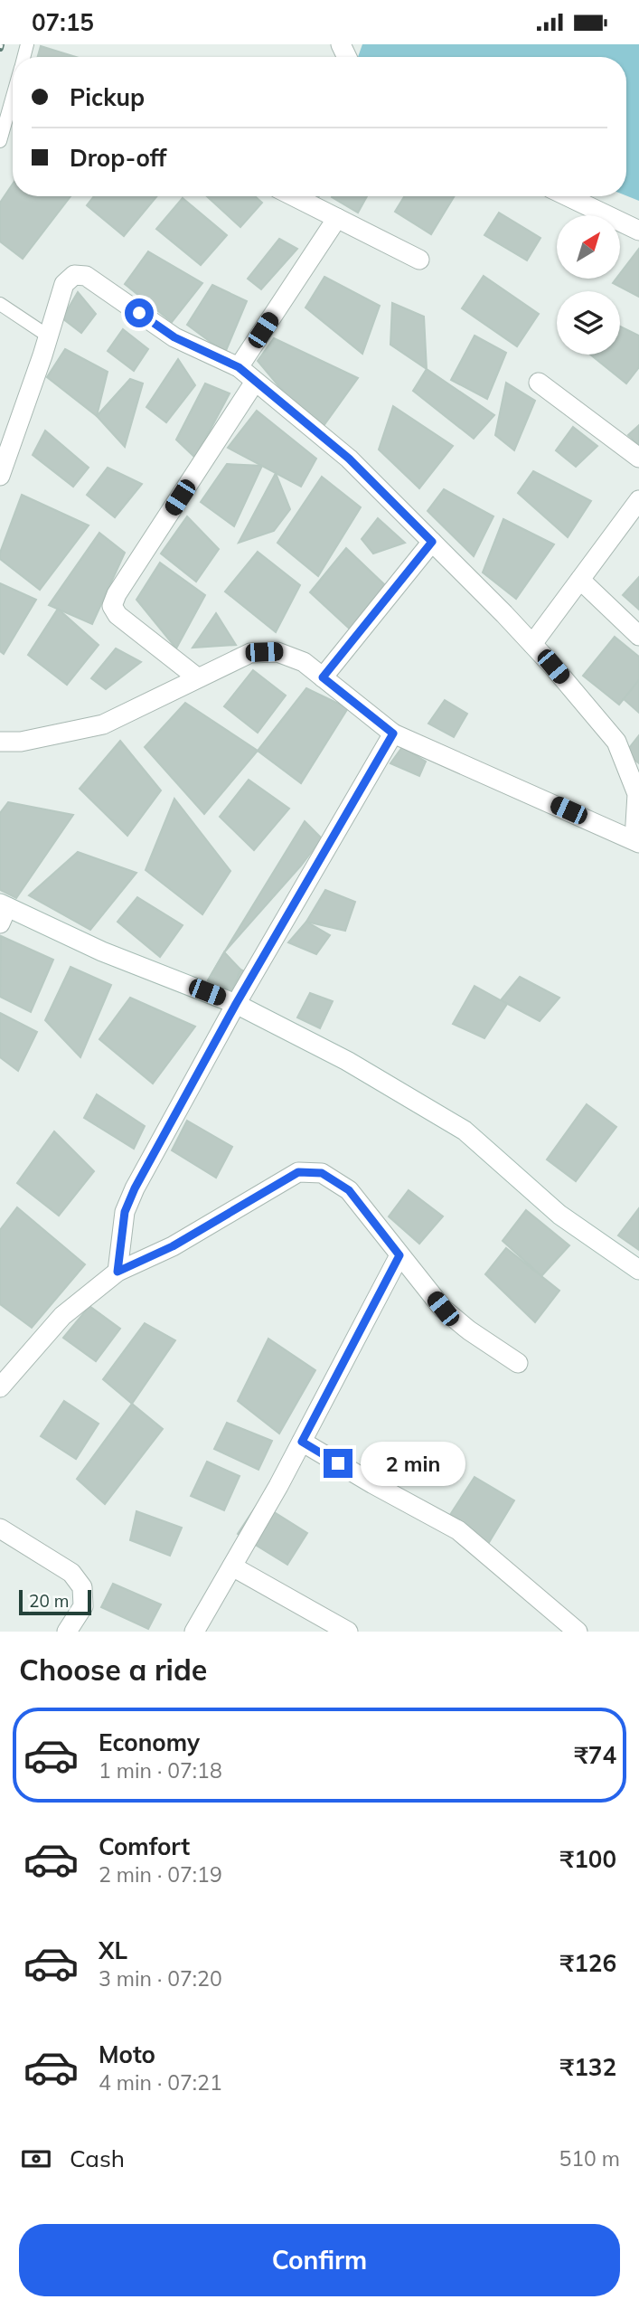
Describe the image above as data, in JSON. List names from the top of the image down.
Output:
{
  "scale_bar": "20 m",
  "north": "top right",
  "page": {
    "status": "07:15",
    "banner": ["Pickup", "Drop-off"],
    "bubble": "2 min",
    "scale": "20 m",
    "heading": "Choose a ride",
    "list": [
      {
        "name": "Economy",
        "note": "1 min · 07:18",
        "value": "₹74"
      },
      {
        "name": "Comfort",
        "note": "2 min · 07:19",
        "value": "₹100"
      },
      {
        "name": "XL",
        "note": "3 min · 07:20",
        "value": "₹126"
      },
      {
        "name": "Moto",
        "note": "4 min · 07:21",
        "value": "₹132"
      }
    ],
    "pay": ["Cash", "510 m"],
    "buttons": "Confirm"
  }
}
